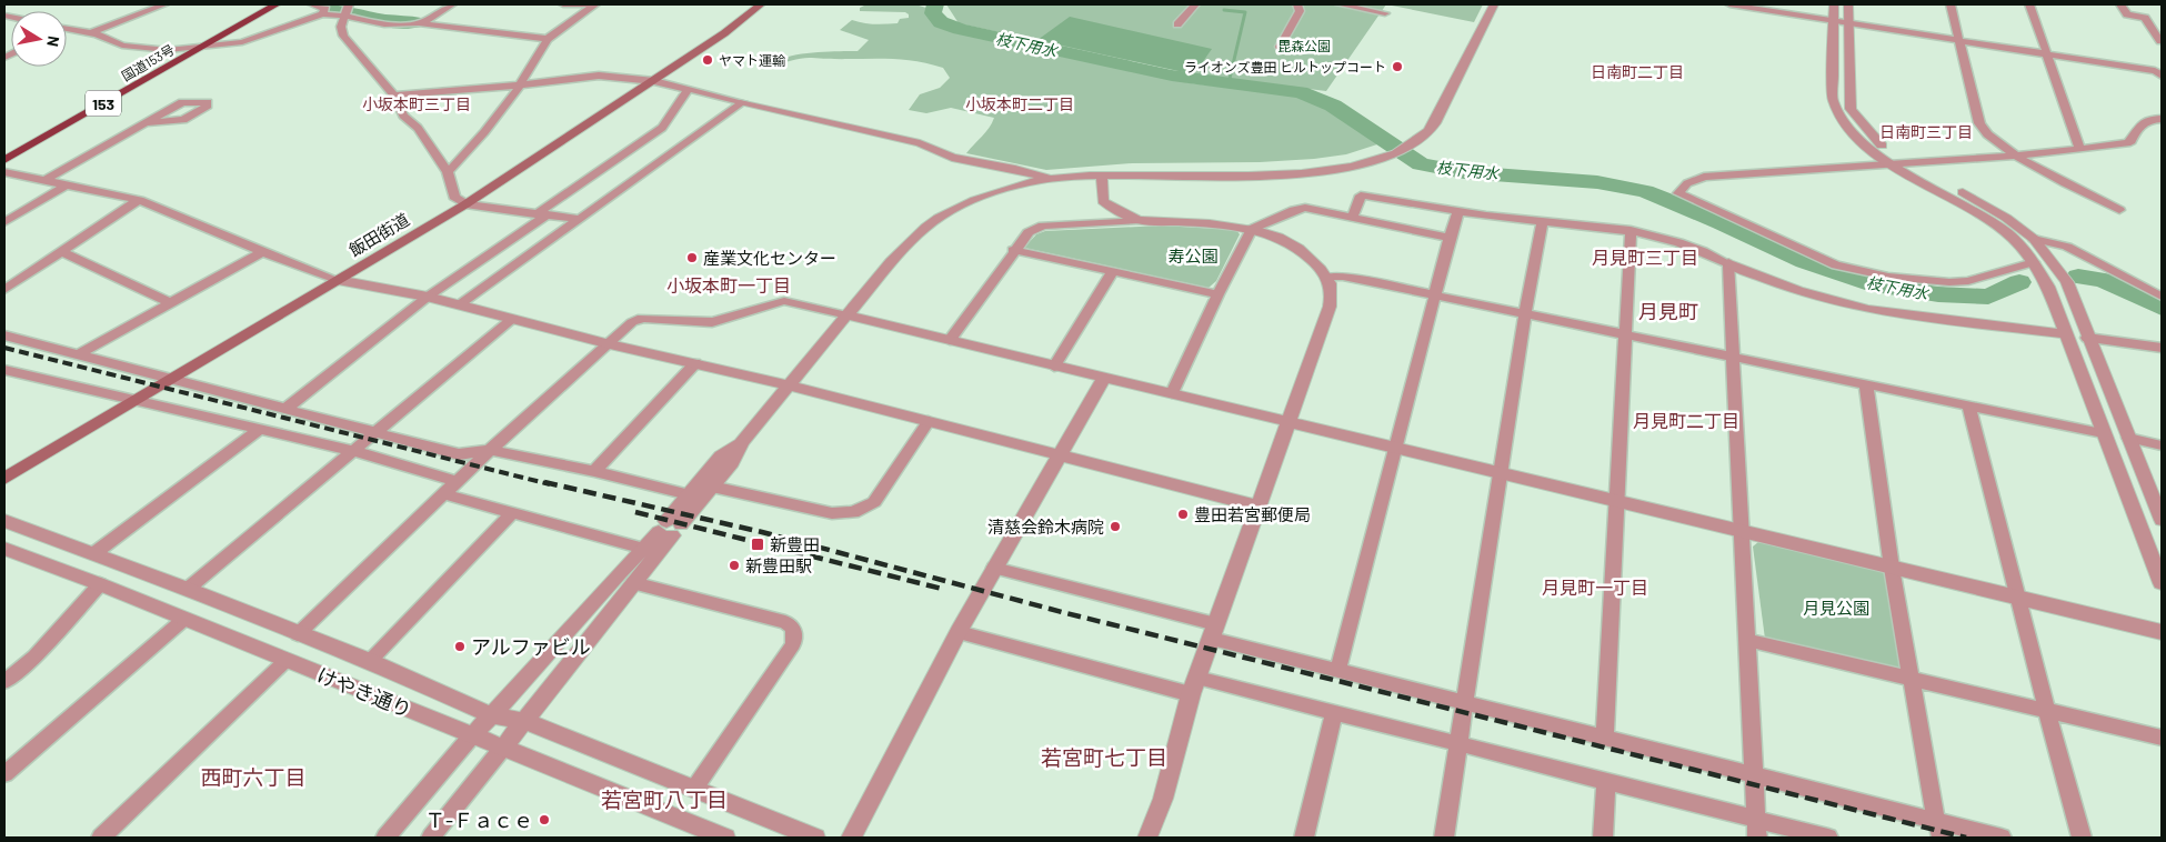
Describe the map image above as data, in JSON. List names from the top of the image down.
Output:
{
  "streets": {
    "highway": ["国道153号", "153"],
    "main road": ["飯田街道"],
    "street": ["けやき通り"]
  },
  "districts": [
    "日南町二丁目",
    "小坂本町三丁目",
    "小坂本町二丁目",
    "日南町三丁目",
    "月見町三丁目",
    "小坂本町一丁目",
    "月見町",
    "月見町二丁目",
    "月見町一丁目",
    "若宮町七丁目",
    "西町六丁目",
    "若宮町八丁目"
  ],
  "water": ["枝下用水"],
  "parks": ["毘森公園", "寿公園", "月見公園"],
  "places": {
    "other": [
      "ヤマト運輸",
      "ライオンズ豊田 ヒルトップコート",
      "産業文化センター",
      "豊田若宮郵便局",
      "清慈会鈴木病院",
      "新豊田駅",
      "アルファビル",
      "Ｔ-Ｆａｃｅ"
    ],
    "transit": ["新豊田"]
  },
  "north": "right"
}
